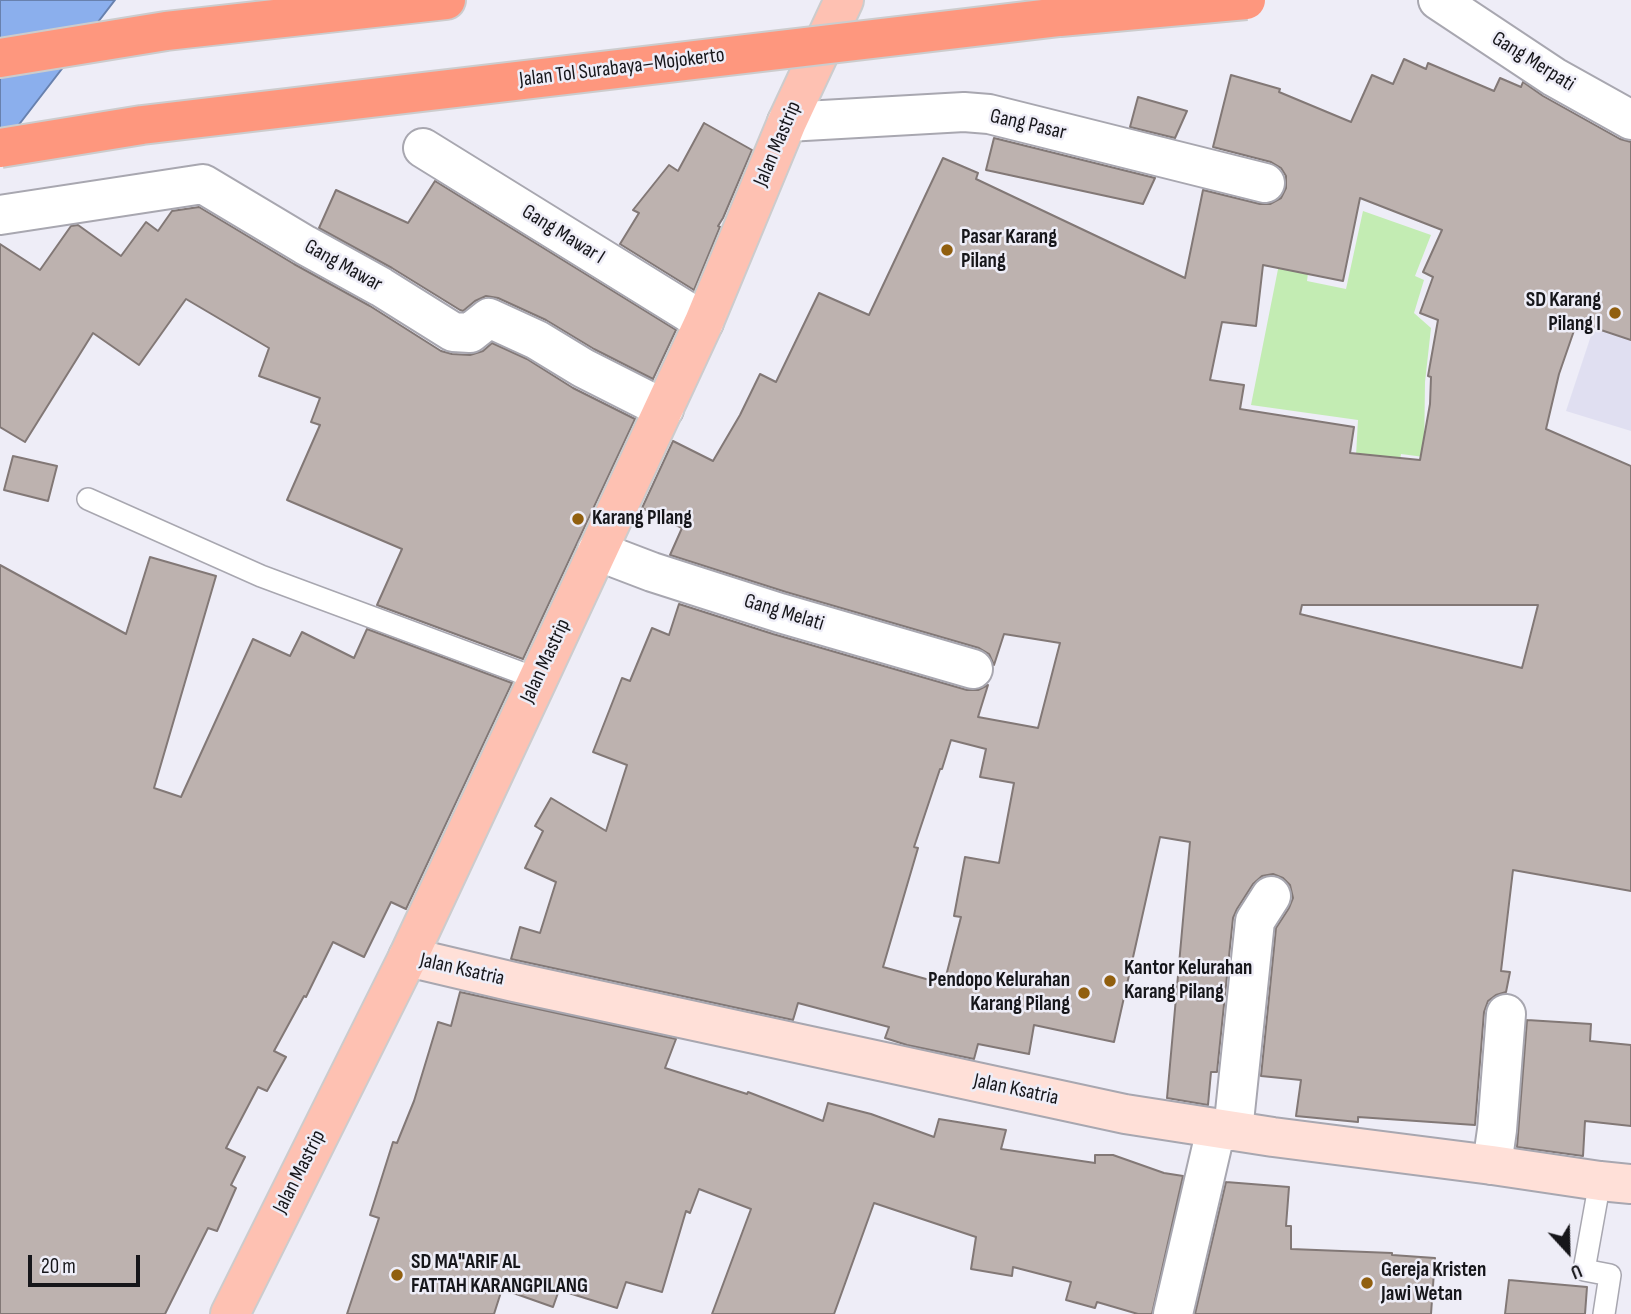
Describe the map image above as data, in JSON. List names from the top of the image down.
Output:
{
  "streets": {
    "highway": ["Jalan Tol Surabaya–Mojokerto"],
    "main road": ["Jalan Mastrip"],
    "street": [
      "Gang Merpati",
      "Gang Pasar",
      "Gang Mawar I",
      "Gang Mawar",
      "Gang Melati",
      "Jalan Ksatria"
    ]
  },
  "crossings": [
    ["Gang Pasar", "Jalan Mastrip"],
    ["Jalan Mastrip", "Gang Mawar I"],
    ["Jalan Mastrip", "Gang Mawar"],
    ["Jalan Mastrip", "Gang Melati"],
    ["Jalan Mastrip", "Jalan Ksatria"]
  ],
  "places": [
    "Pasar Karang Pilang",
    "SD Karang Pilang I",
    "Karang PIlang",
    "Kantor Kelurahan Karang Pilang",
    "Pendopo Kelurahan Karang Pilang",
    "SD MA\"ARIF AL FATTAH KARANGPILANG",
    "Gereja Kristen Jawi Wetan"
  ],
  "scale_bar": "20 m",
  "north": "bottom"
}
